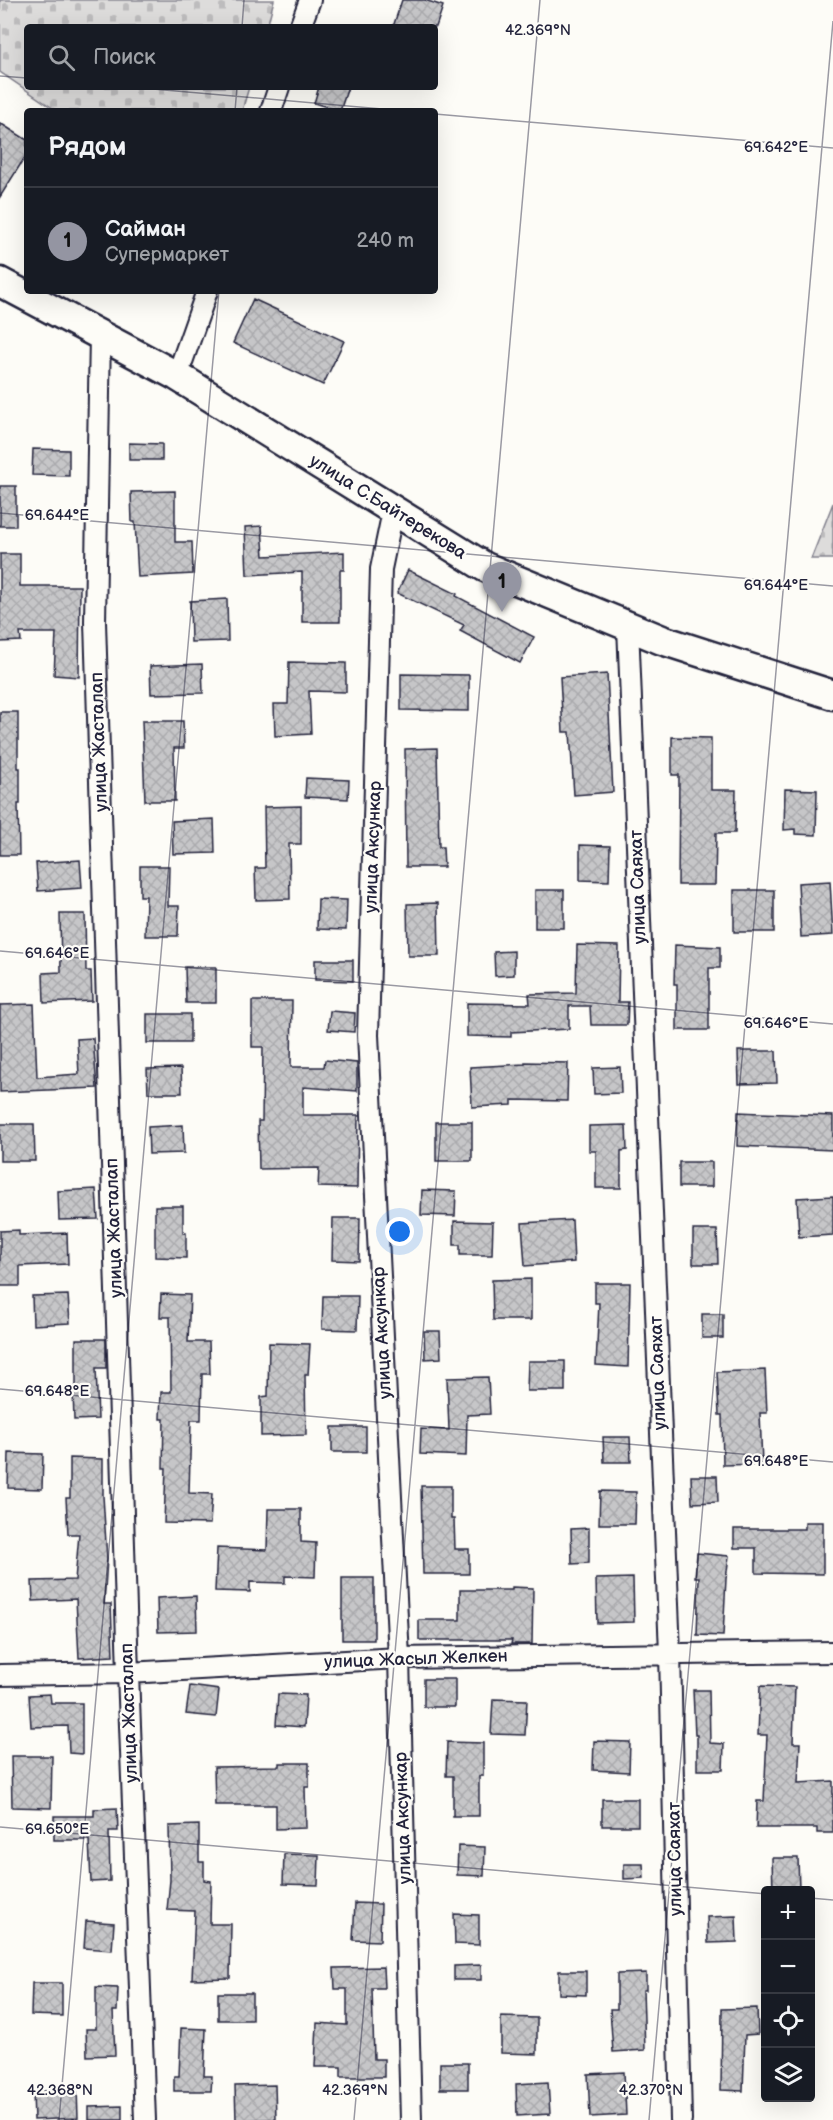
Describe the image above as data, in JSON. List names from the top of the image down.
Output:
{
  "streets": {
    "main road": ["улица С.Байтерекова"],
    "street": [
      "улица Жасталап",
      "улица Аксункар",
      "улица Саяхат",
      "улица Жасыл Желкен"
    ]
  },
  "crossings": [
    ["улица С.Байтерекова", "улица Жасталап"],
    ["улица С.Байтерекова", "улица Аксункар"],
    ["улица С.Байтерекова", "улица Саяхат"],
    ["улица Жасталап", "улица Жасыл Желкен"],
    ["улица Аксункар", "улица Жасыл Желкен"],
    ["улица Саяхат", "улица Жасыл Желкен"]
  ],
  "page": {
    "search": "Поиск",
    "heading": "Рядом",
    "list": [
      {
        "mark": "1",
        "name": "Сайман",
        "note": "Супермаркет",
        "value": "240 m"
      }
    ],
    "pins": "1",
    "map_buttons": ["+", "−"]
  },
  "coordinates": [
    "42.369°N",
    "69.642°E",
    "69.644°E",
    "69.646°E",
    "69.648°E",
    "69.650°E",
    "42.368°N",
    "42.370°N"
  ]
}
